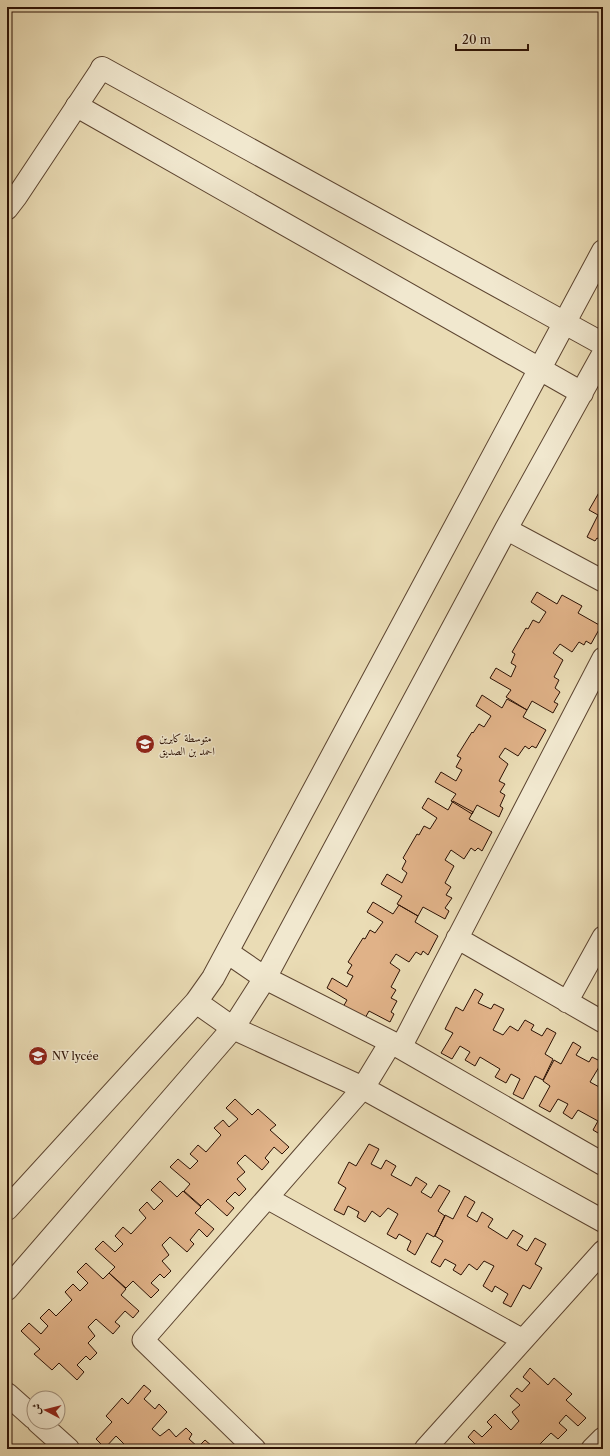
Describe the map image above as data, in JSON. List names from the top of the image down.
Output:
{
  "places": {
    "school or university": ["متوسطة كابرين احمد بن الصديق", "NV lycée"]
  },
  "scale_bar": "20 m",
  "north": "left"
}
